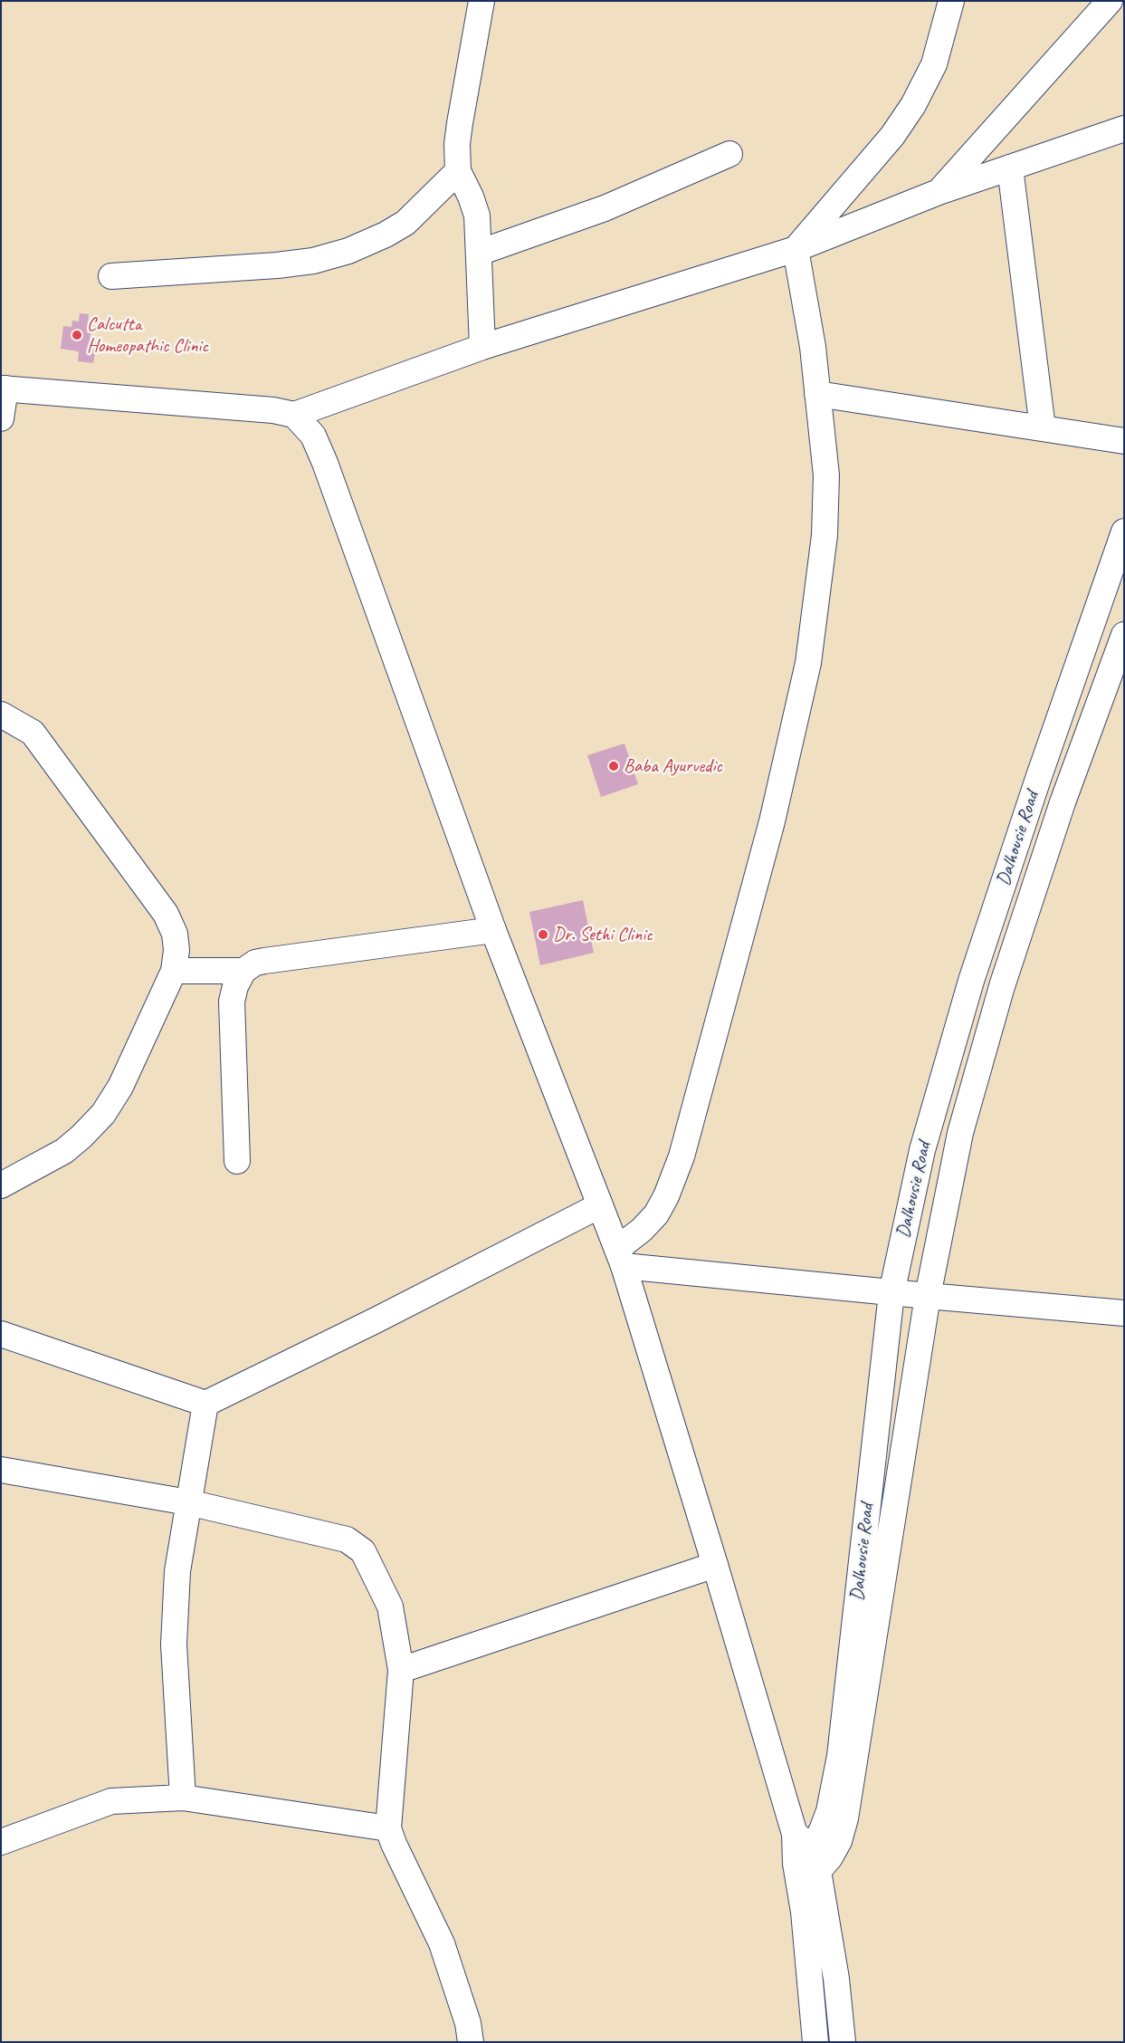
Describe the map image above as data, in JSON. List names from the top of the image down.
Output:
{
  "streets": {
    "street": ["Dalhousie Road"]
  },
  "places": ["Calcutta Homeopathic Clinic", "Baba Ayurvedic", "Dr. Sethi Clinic"]
}
